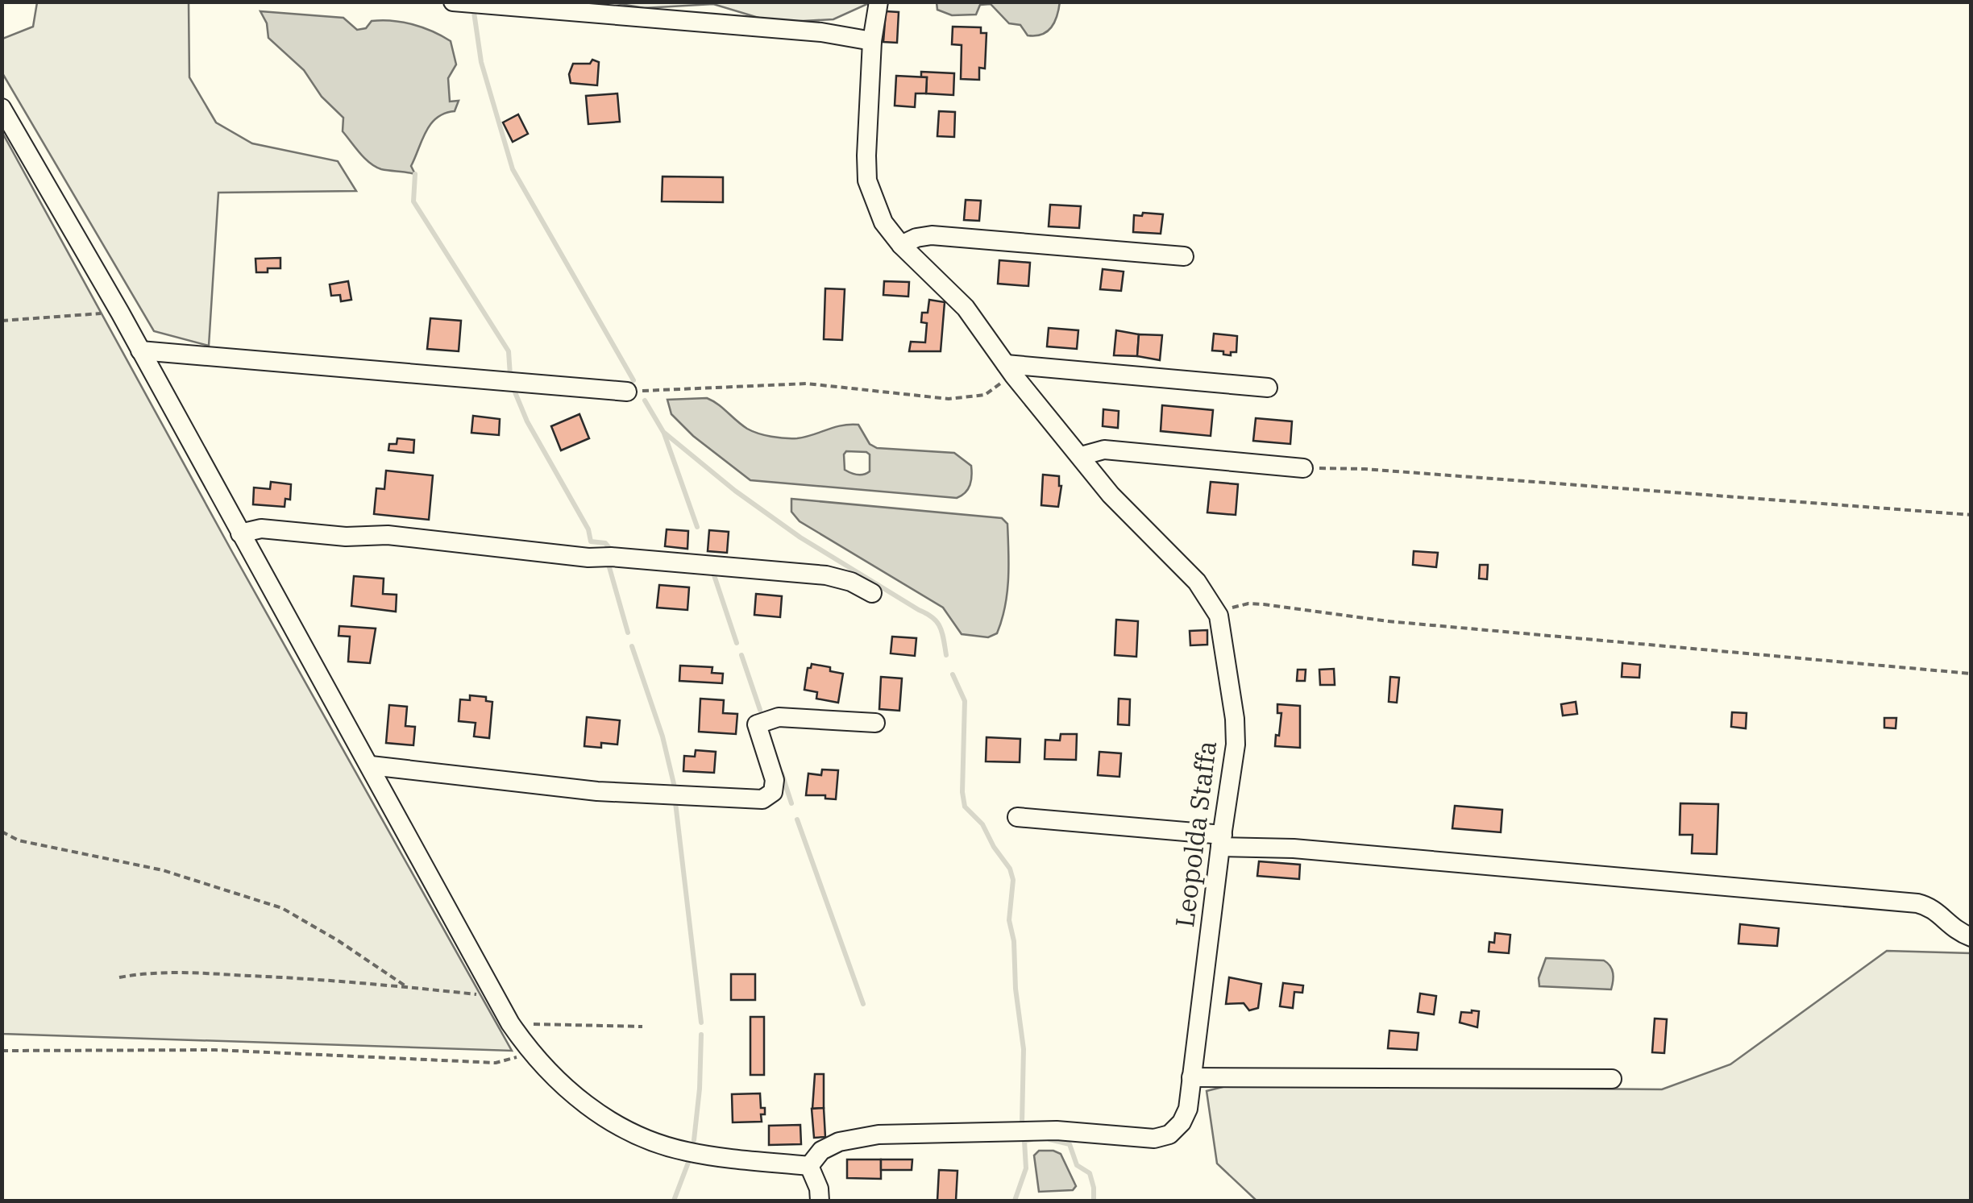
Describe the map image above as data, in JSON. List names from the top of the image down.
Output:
{
  "streets": {
    "street": ["Leopolda Staffa"]
  }
}
